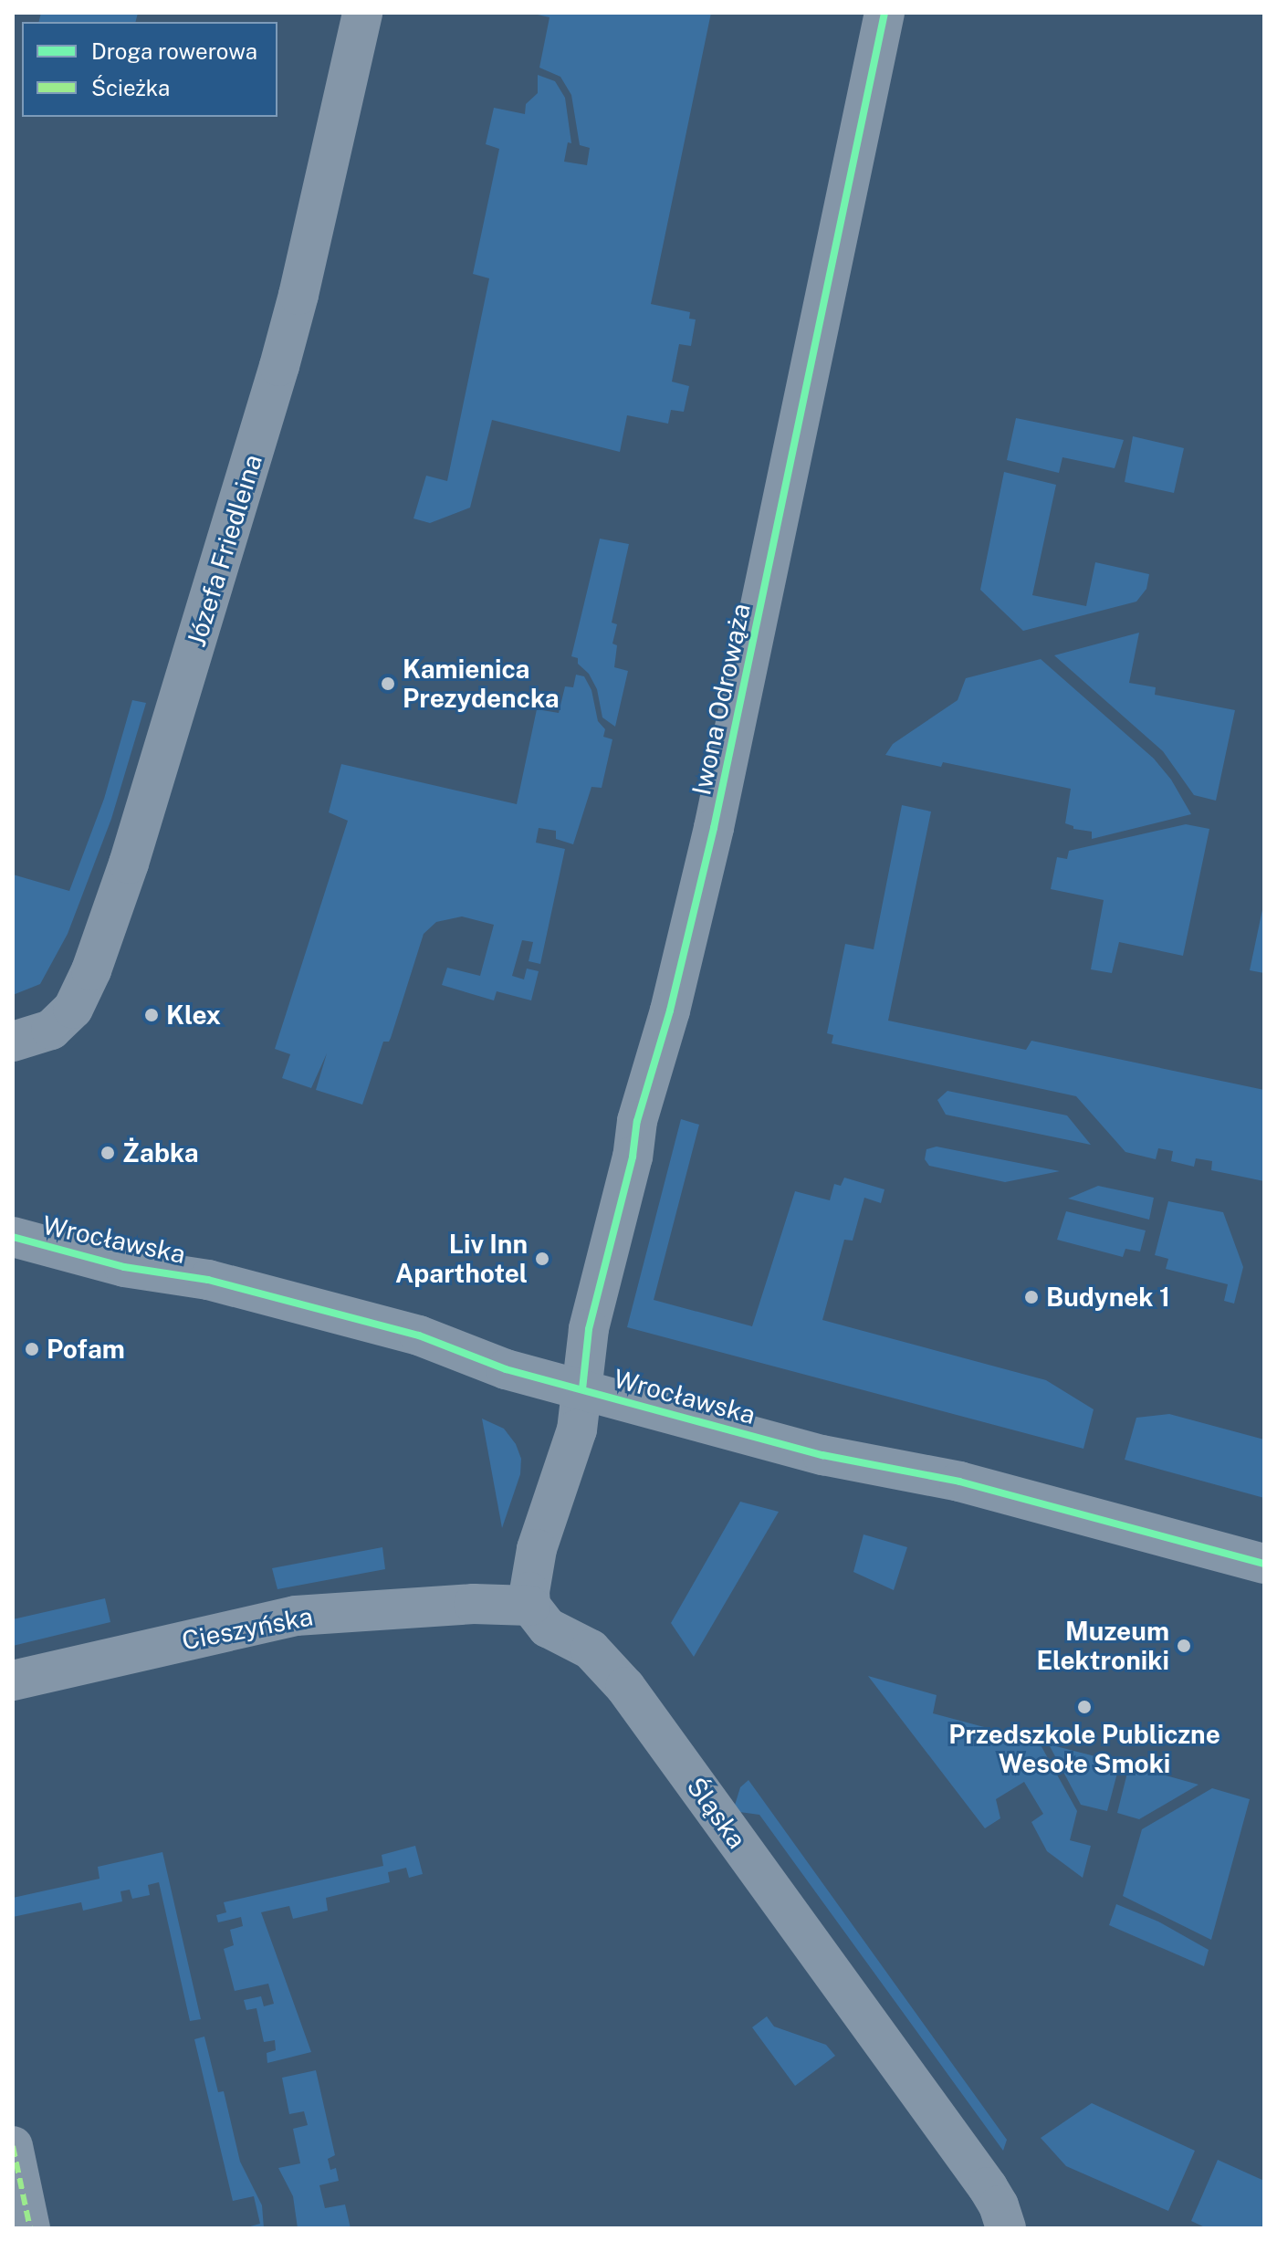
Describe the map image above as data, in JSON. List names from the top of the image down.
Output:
{
  "streets": {
    "street": [
      "Józefa Friedleina",
      "Iwona Odrowąża",
      "Wrocławska",
      "Cieszyńska",
      "Śląska"
    ]
  },
  "crossings": [
    ["Iwona Odrowąża", "Wrocławska"],
    ["Cieszyńska", "Śląska"]
  ],
  "places": [
    "Kamienica Prezydencka",
    "Klex",
    "Żabka",
    "Liv Inn Aparthotel",
    "Budynek 1",
    "Pofam",
    "Muzeum Elektroniki",
    "Przedszkole Publiczne Wesołe Smoki"
  ],
  "legend": ["Droga rowerowa", "Ścieżka"]
}
